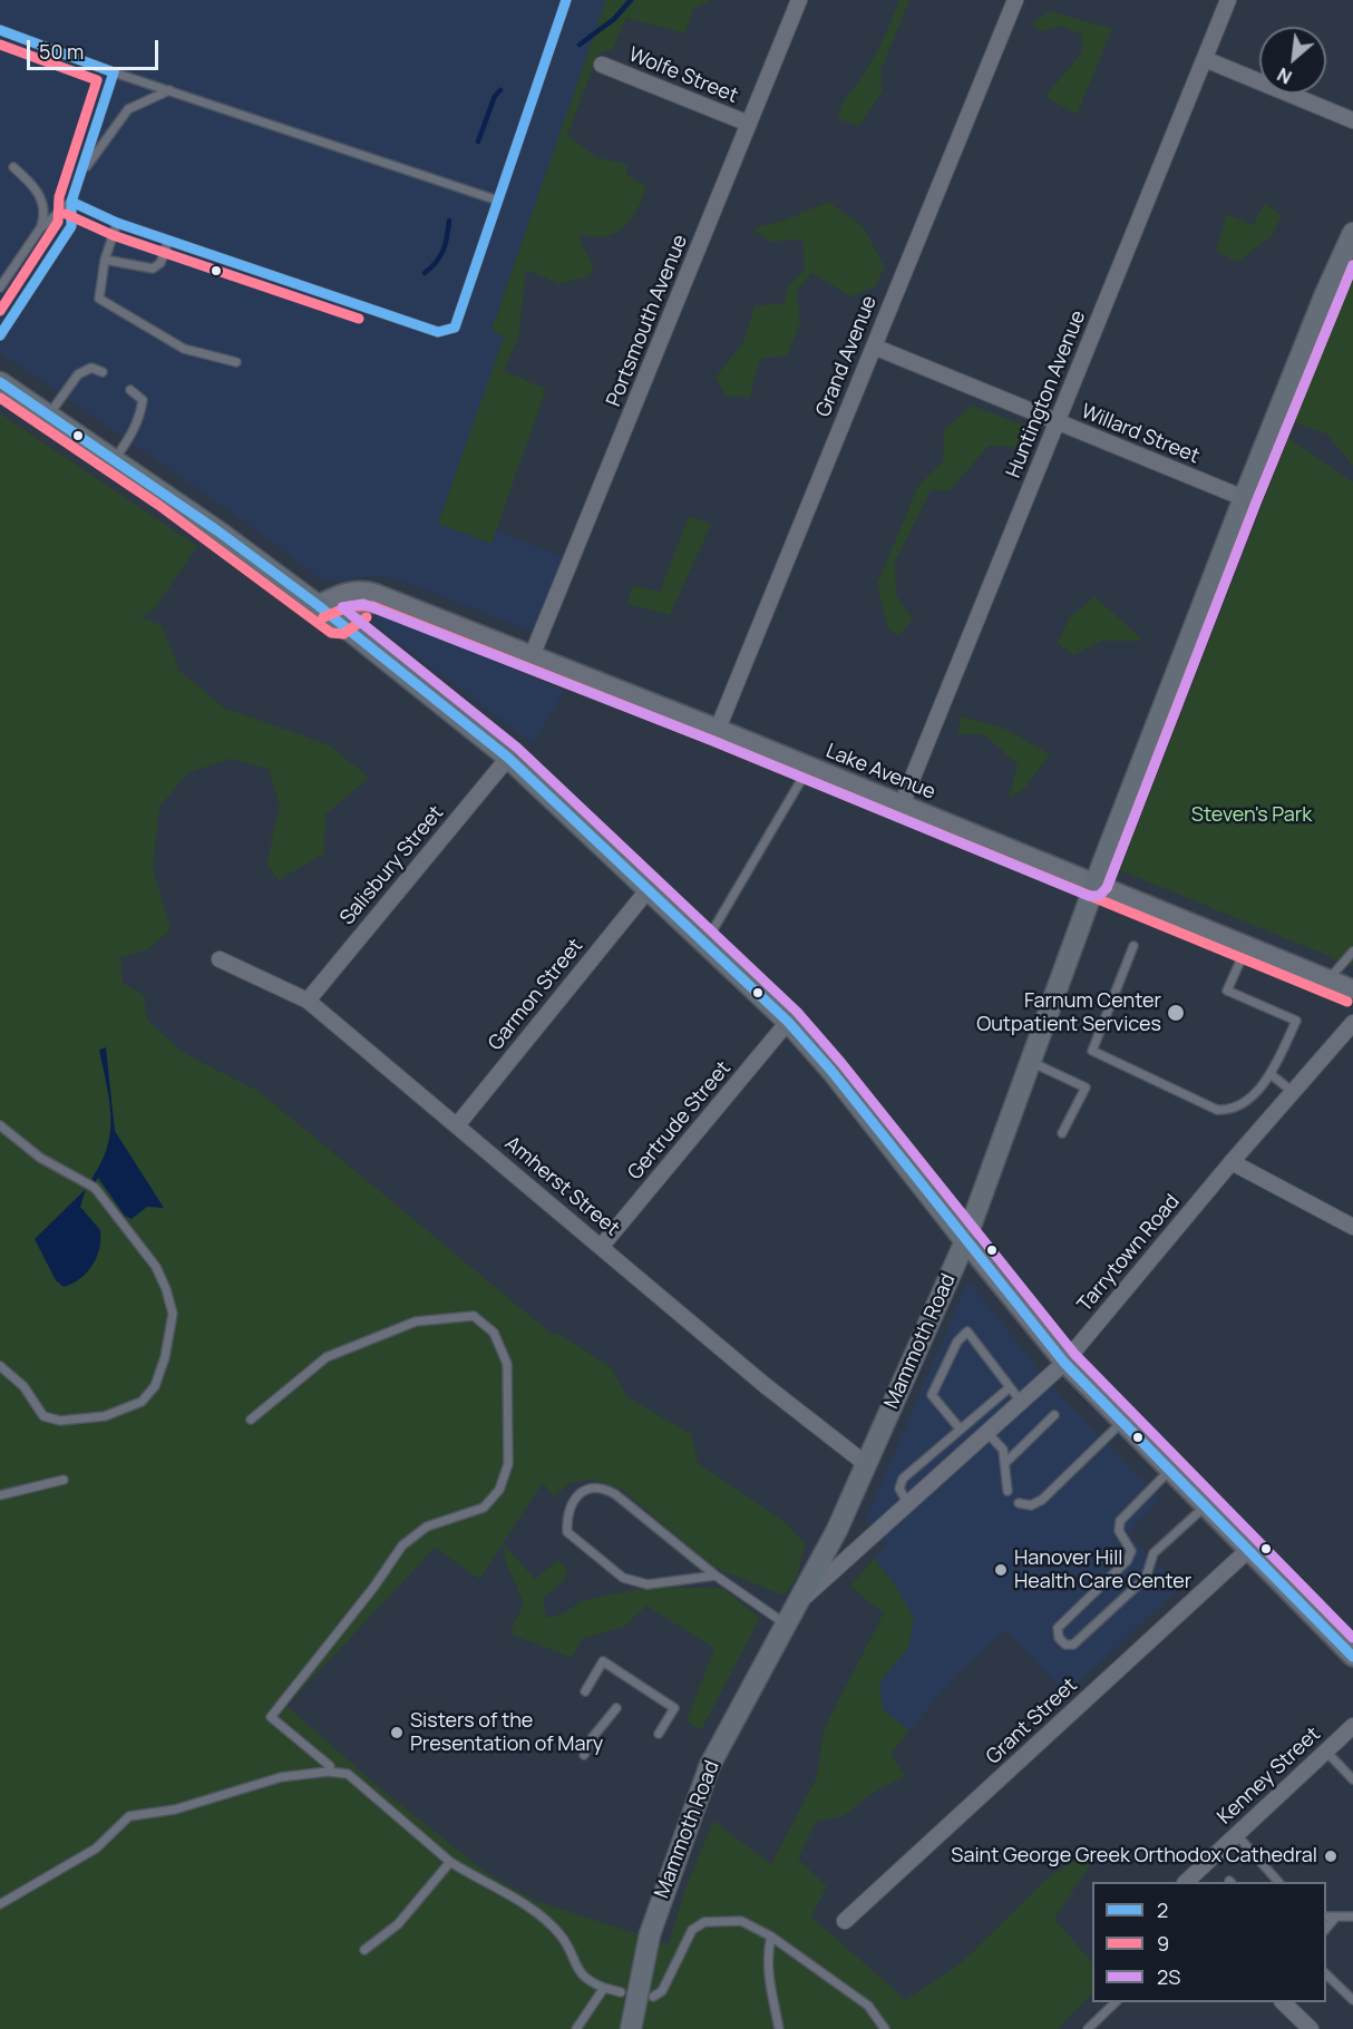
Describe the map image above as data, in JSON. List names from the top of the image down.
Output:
{
  "streets": {
    "main road": ["Mammoth Road"],
    "street": [
      "Wolfe Street",
      "Portsmouth Avenue",
      "Grand Avenue",
      "Huntington Avenue",
      "Willard Street",
      "Lake Avenue",
      "Salisbury Street",
      "Garmon Street",
      "Gertrude Street",
      "Amherst Street",
      "Tarrytown Road",
      "Grant Street",
      "Kenney Street"
    ]
  },
  "crossings": [
    ["Wolfe Street", "Portsmouth Avenue"],
    ["Portsmouth Avenue", "Lake Avenue"],
    ["Grand Avenue", "Willard Street"],
    ["Grand Avenue", "Lake Avenue"],
    ["Huntington Avenue", "Willard Street"],
    ["Huntington Avenue", "Lake Avenue"],
    ["Willard Street", "Mammoth Road"],
    ["Lake Avenue", "Mammoth Road"],
    ["Salisbury Street", "Amherst Street"],
    ["Garmon Street", "Amherst Street"],
    ["Gertrude Street", "Amherst Street"],
    ["Amherst Street", "Mammoth Road"],
    ["Tarrytown Road", "Mammoth Road"]
  ],
  "parks": ["Steven's Park"],
  "places": [
    "Farnum Center Outpatient Services",
    "Hanover Hill Health Care Center",
    "Sisters of the Presentation of Mary",
    "Saint George Greek Orthodox Cathedral"
  ],
  "lines": ["transit line 2", "transit line 9", "transit line 2S"],
  "legend": ["2", "9", "2S"],
  "scale_bar": "50 m",
  "north": "bottom left"
}
